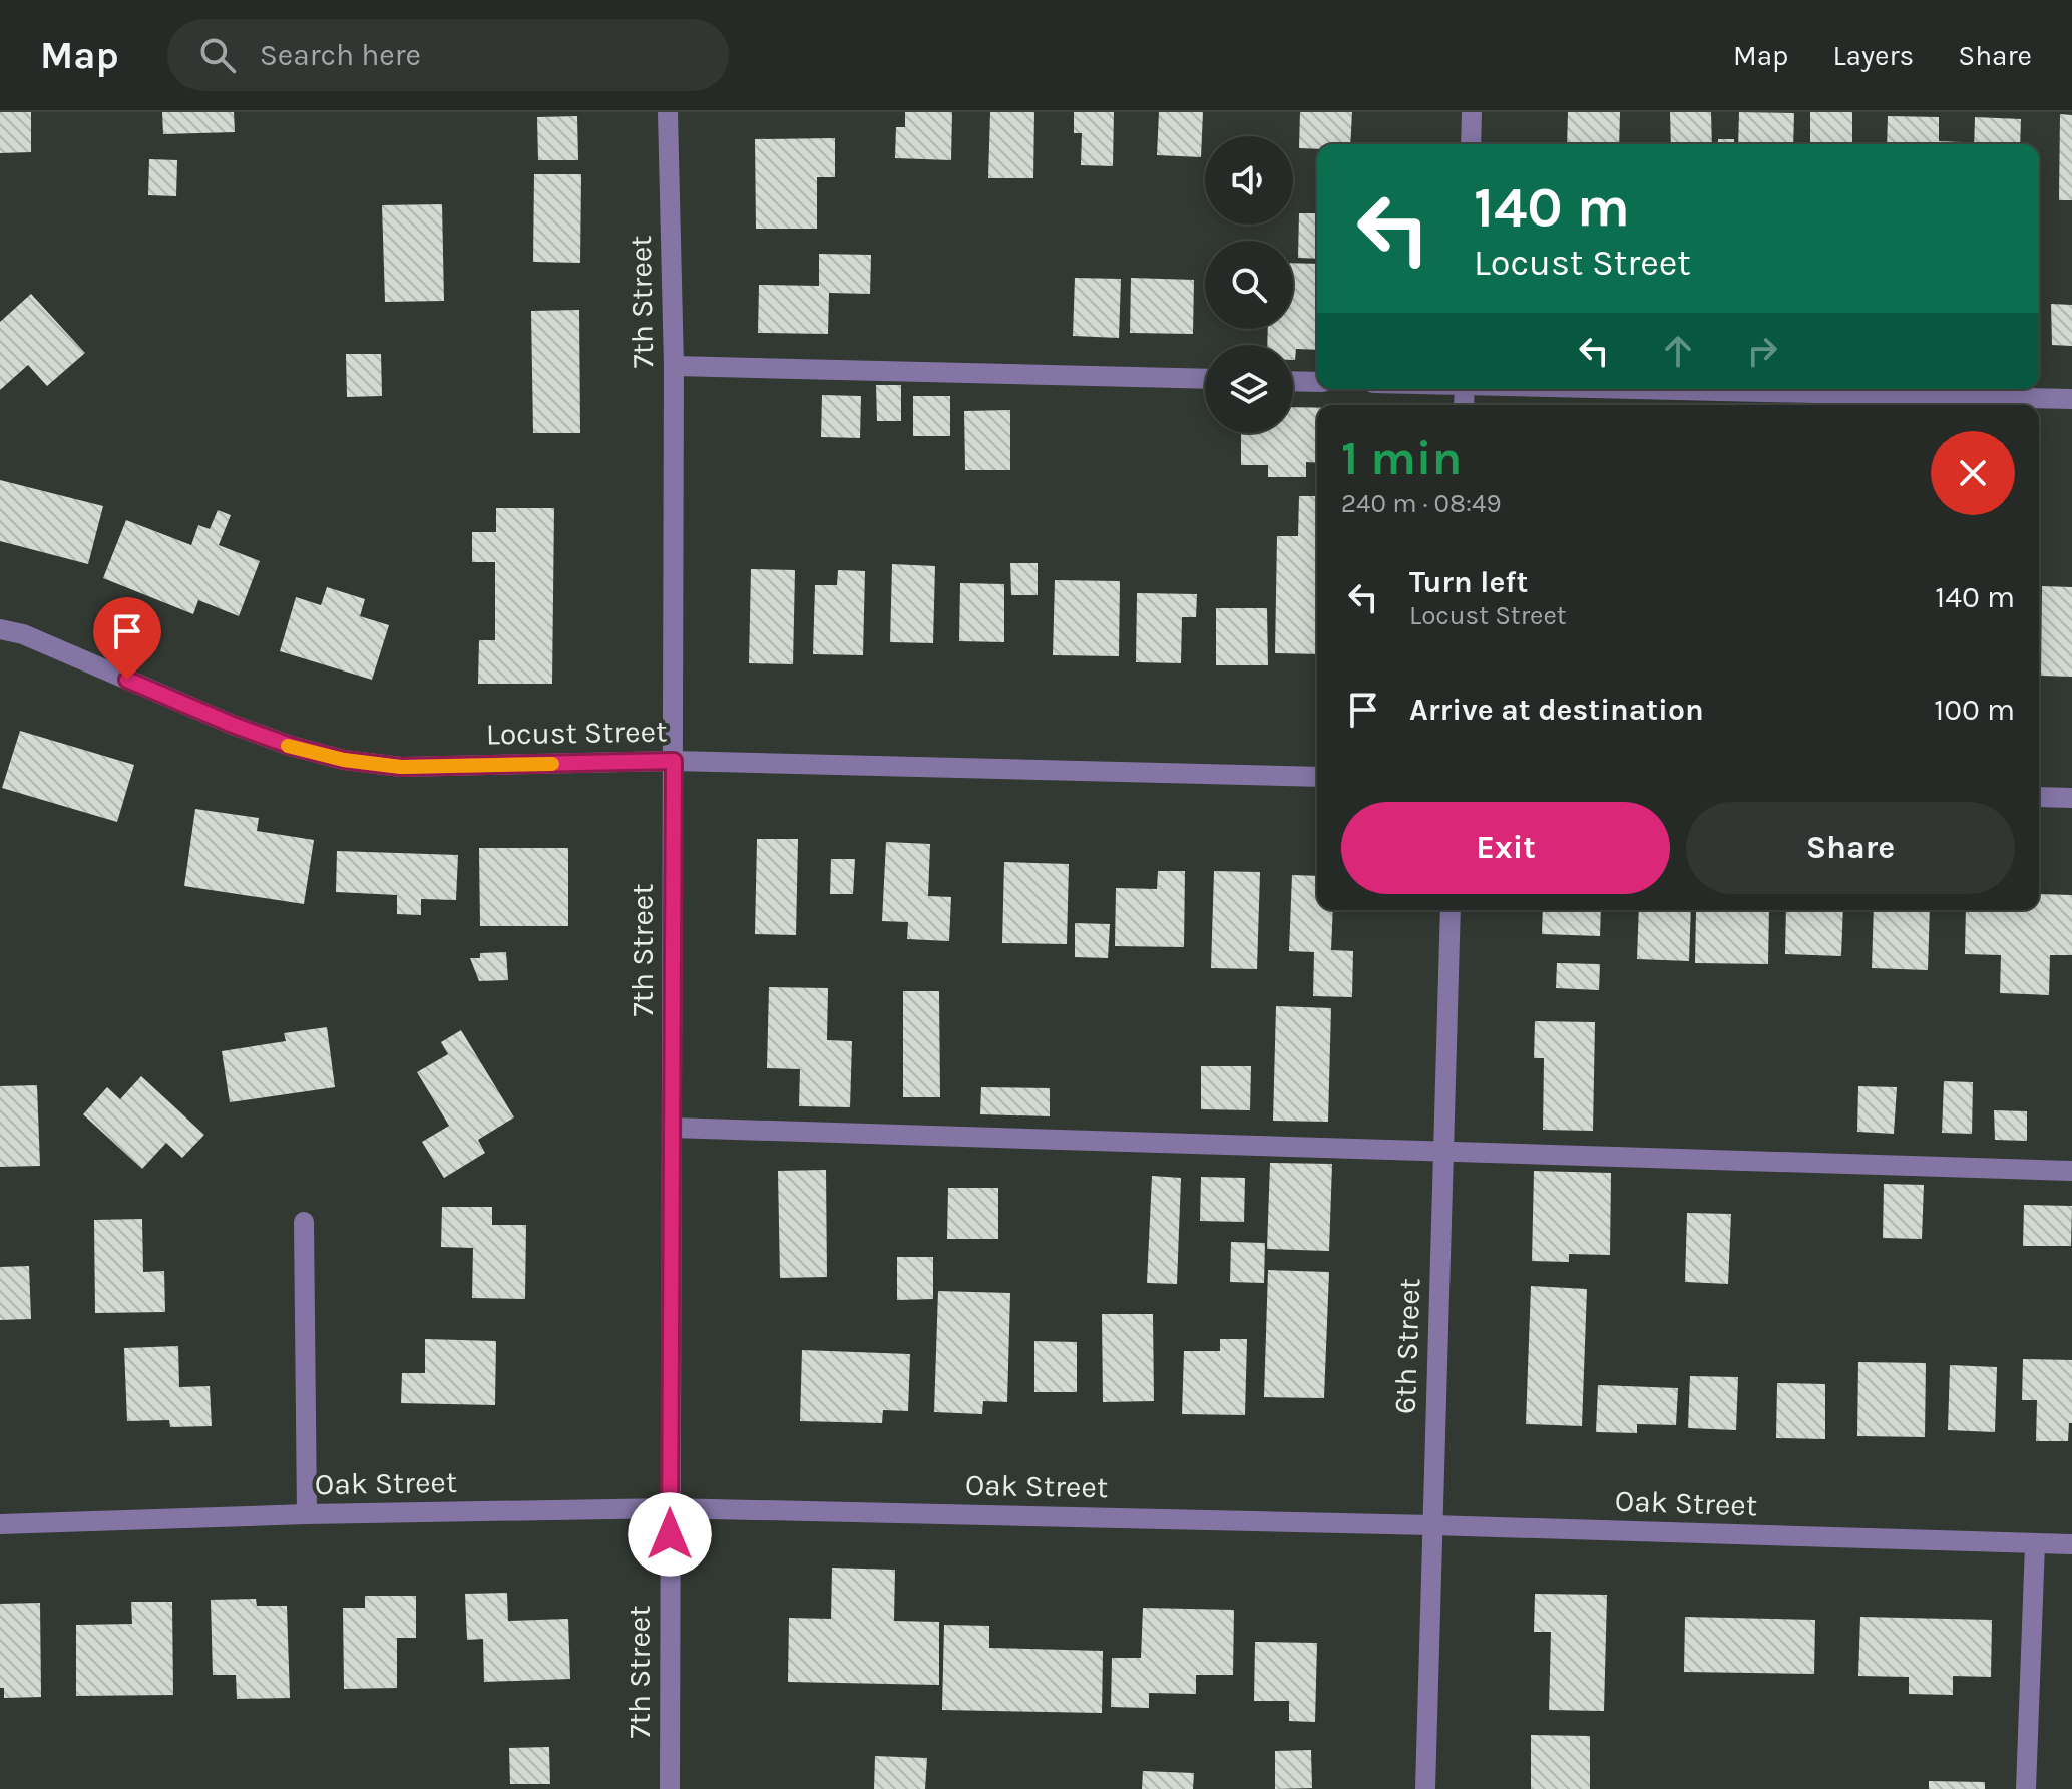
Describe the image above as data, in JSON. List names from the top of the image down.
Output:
{
  "streets": {
    "street": [
      "7th Street",
      "Locust Street",
      "6th Street",
      "Oak Street"
    ]
  },
  "crossings": [
    ["7th Street", "Locust Street"],
    ["7th Street", "Oak Street"],
    ["6th Street", "Oak Street"]
  ],
  "page": {
    "header": "Map",
    "search": "Search here",
    "nav": ["Map", "Layers", "Share"],
    "turn": ["140 m", "Locust Street"],
    "heading": ["1 min", "240 m · 08:49"],
    "list": [
      {
        "name": "Turn left",
        "note": "Locust Street",
        "value": "140 m"
      },
      {
        "name": "Arrive at destination",
        "value": "100 m"
      }
    ],
    "buttons": ["Exit", "Share"]
  }
}
